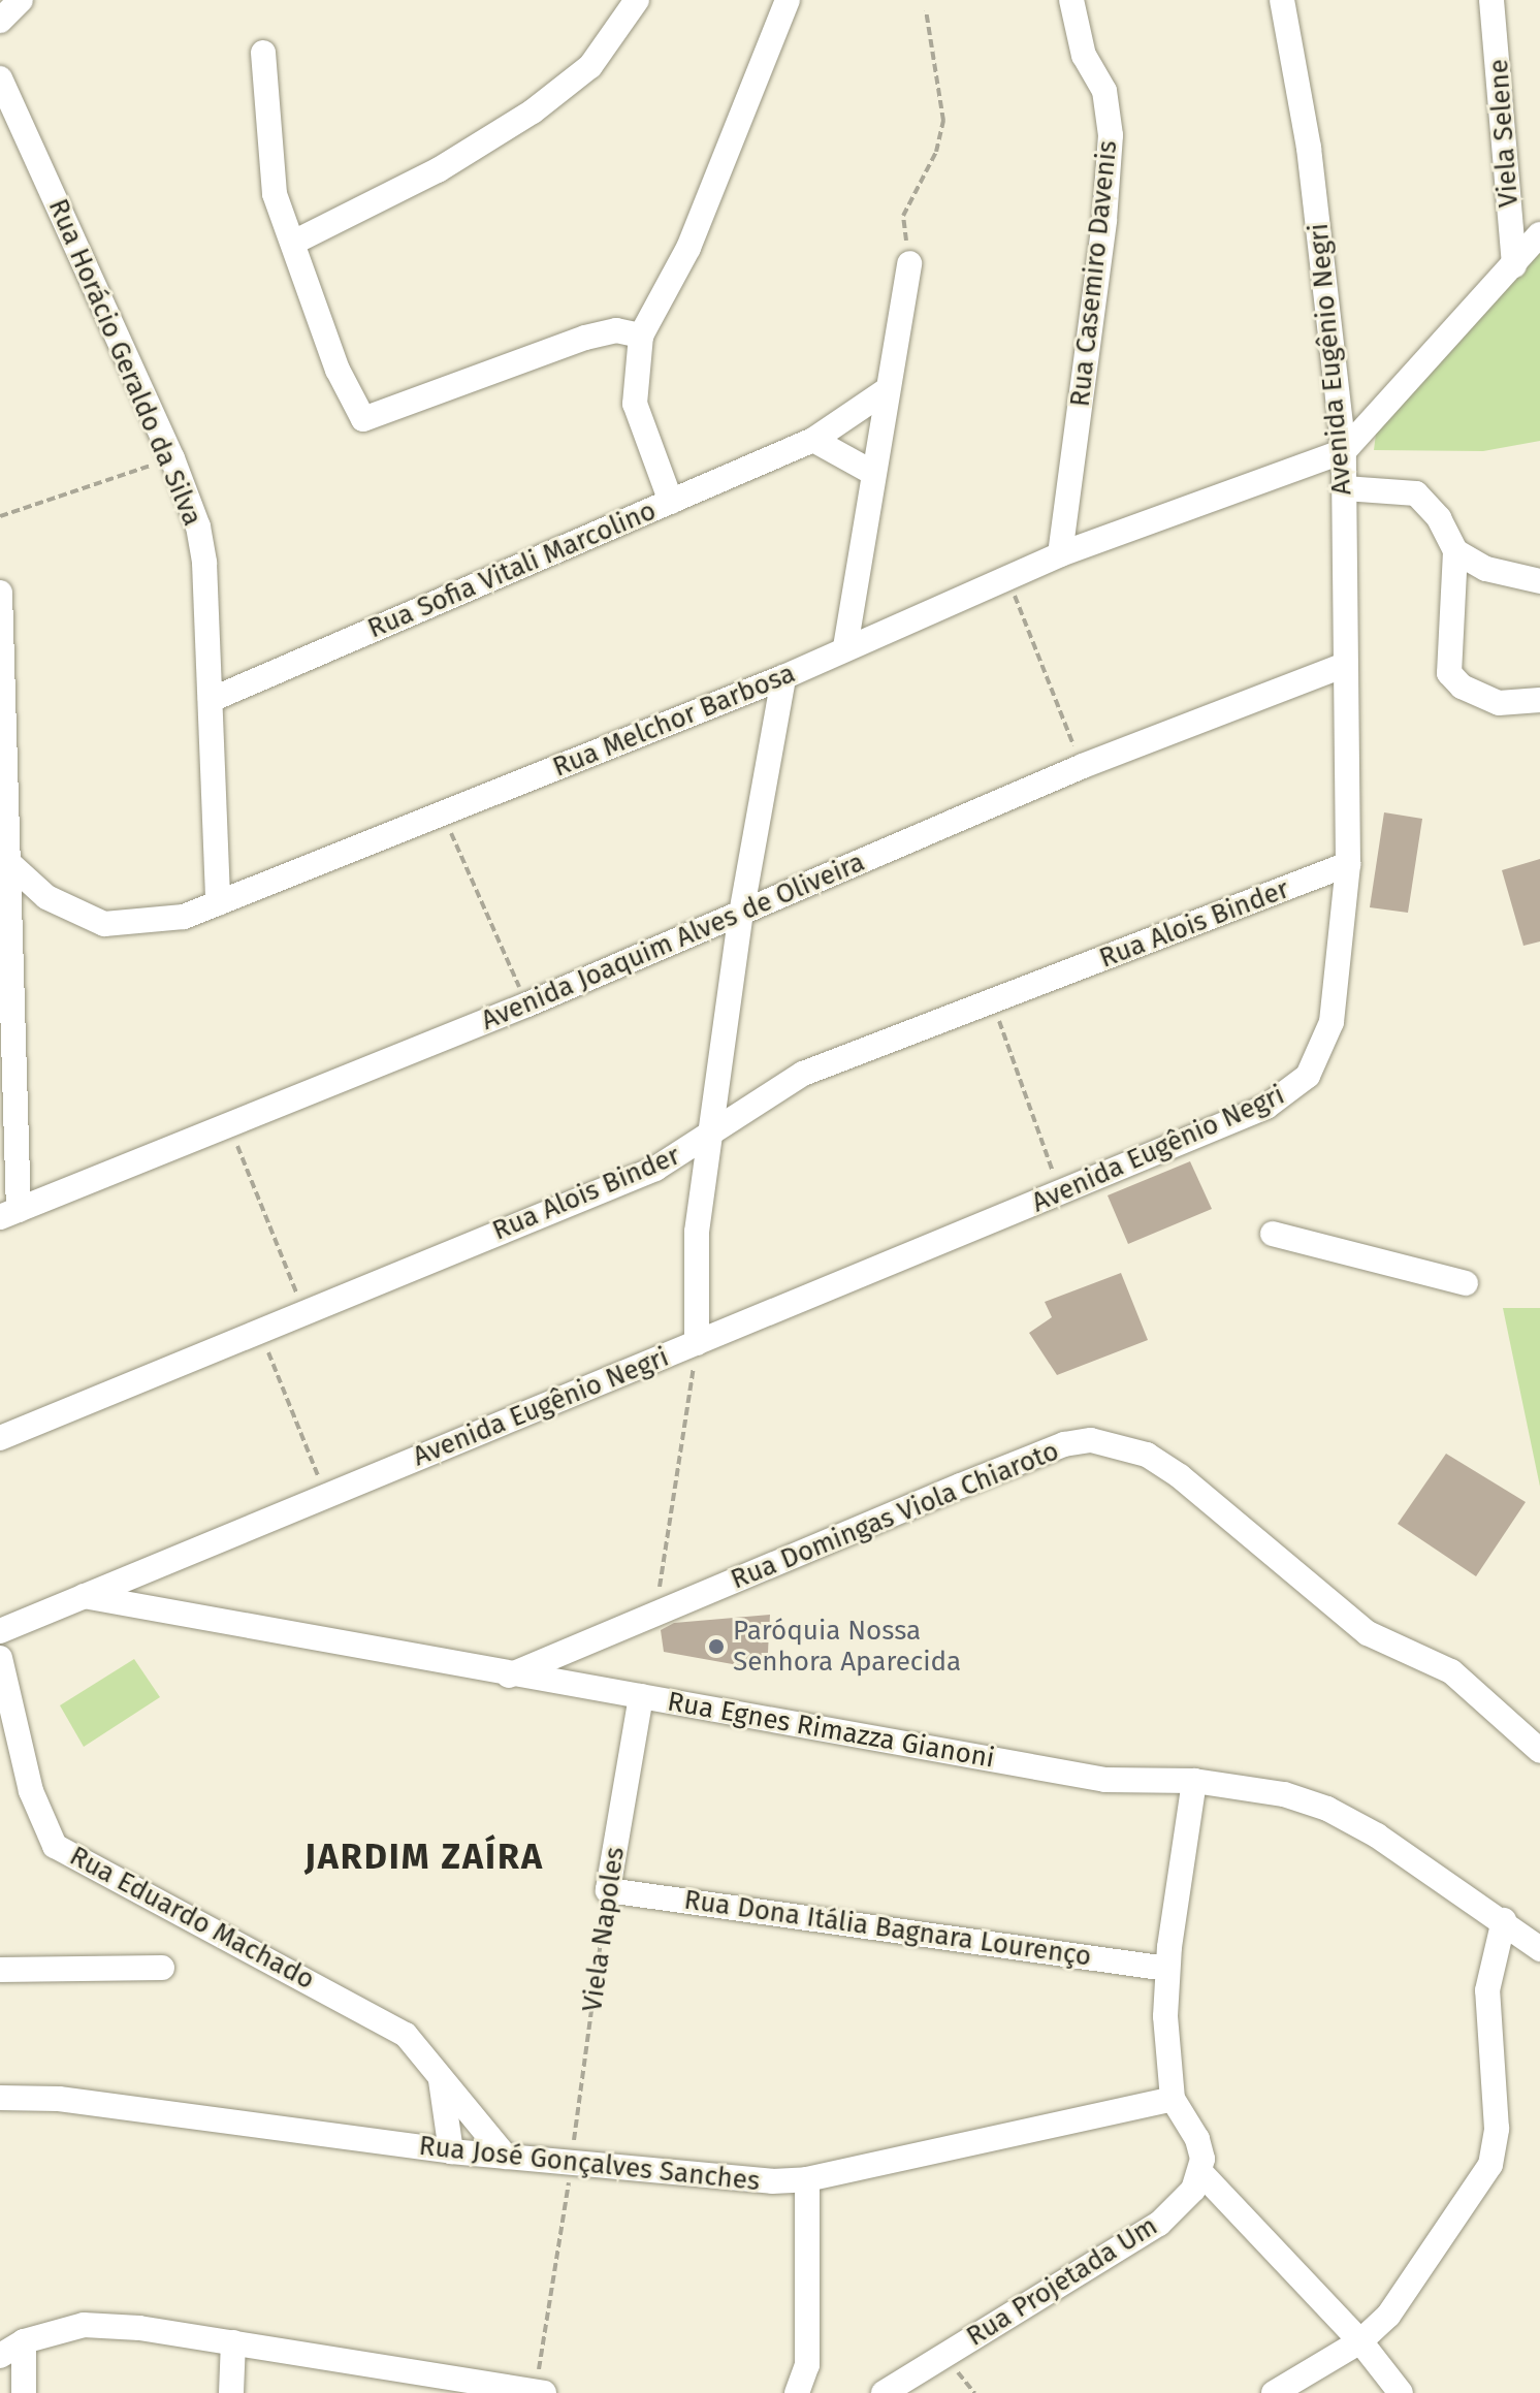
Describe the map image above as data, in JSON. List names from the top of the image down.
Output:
{
  "streets": {
    "street": [
      "Viela Selene",
      "Rua Casemiro Davenis",
      "Avenida Eugênio Negri",
      "Rua Horácio Geraldo da Silva",
      "Rua Sofia Vitali Marcolino",
      "Rua Melchor Barbosa",
      "Rua Alois Binder",
      "Avenida Joaquim Alves de Oliveira",
      "Rua Domingas Viola Chiaroto",
      "Rua Egnes Rimazza Gianoni",
      "Rua Eduardo Machado",
      "Rua Dona Itália Bagnara Lourenço",
      "Viela Napoles",
      "Rua José Gonçalves Sanches",
      "Rua Projetada Um"
    ]
  },
  "crossings": [
    ["Rua Casemiro Davenis", "Rua Melchor Barbosa"],
    ["Avenida Eugênio Negri", "Rua Melchor Barbosa"],
    ["Avenida Eugênio Negri", "Rua Alois Binder"],
    ["Avenida Eugênio Negri", "Avenida Joaquim Alves de Oliveira"],
    ["Avenida Eugênio Negri", "Rua Egnes Rimazza Gianoni"],
    ["Rua Horácio Geraldo da Silva", "Rua Sofia Vitali Marcolino"],
    ["Rua Horácio Geraldo da Silva", "Rua Melchor Barbosa"],
    ["Rua Domingas Viola Chiaroto", "Rua Egnes Rimazza Gianoni"],
    ["Rua Egnes Rimazza Gianoni", "Viela Napoles"],
    ["Rua Eduardo Machado", "Rua José Gonçalves Sanches"],
    ["Rua Dona Itália Bagnara Lourenço", "Viela Napoles"],
    ["Viela Napoles", "Rua José Gonçalves Sanches"]
  ],
  "districts": ["JARDIM ZAÍRA"],
  "places": ["Paróquia Nossa Senhora Aparecida"]
}
